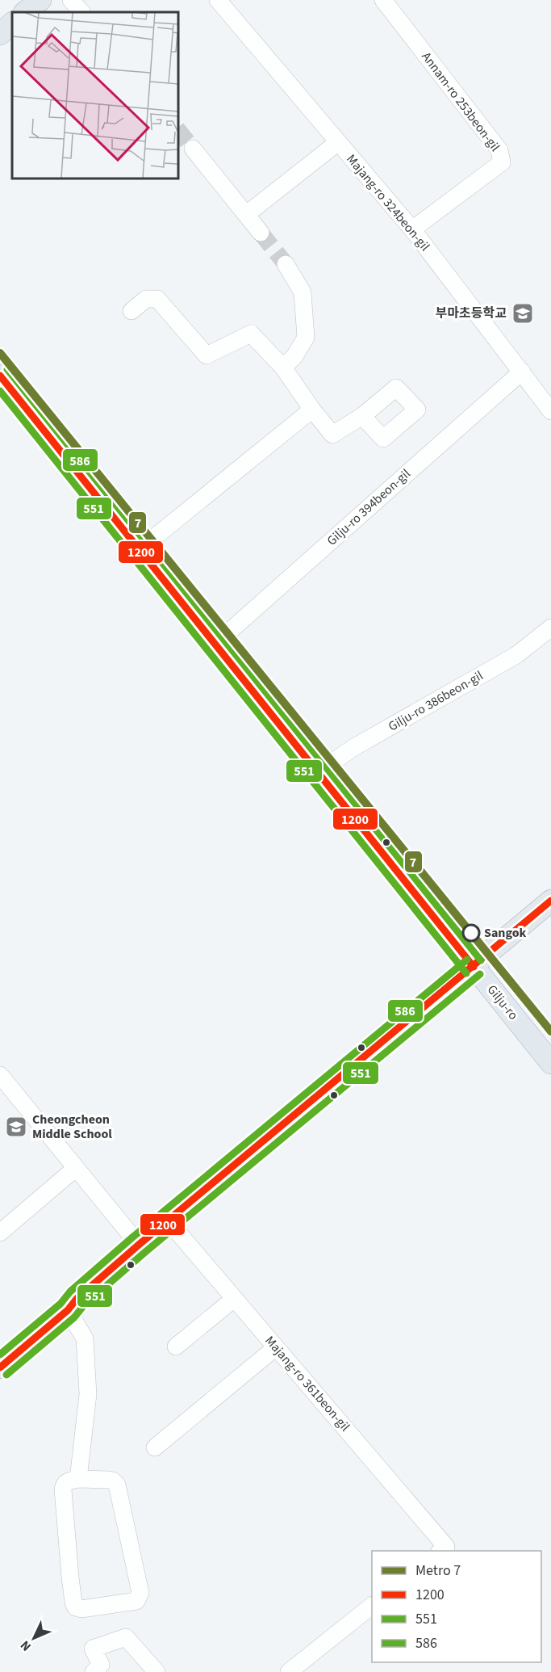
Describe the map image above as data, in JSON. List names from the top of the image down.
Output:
{
  "streets": {
    "main road": ["Gilju-ro"],
    "street": [
      "Annam-ro 253beon-gil",
      "Majang-ro 324beon-gil",
      "Gilju-ro 394beon-gil",
      "Gilju-ro 386beon-gil",
      "Majang-ro 361beon-gil"
    ]
  },
  "crossings": [
    ["Annam-ro 253beon-gil", "Majang-ro 324beon-gil"],
    ["Majang-ro 324beon-gil", "Gilju-ro 394beon-gil"],
    ["Gilju-ro 394beon-gil", "Gilju-ro"],
    ["Gilju-ro 386beon-gil", "Gilju-ro"]
  ],
  "places": {
    "school or university": ["부마초등학교", "Cheongcheon Middle School"],
    "other": ["Sangok"]
  },
  "lines": [
    "metro line 7",
    "transit line 586",
    "transit line 1200",
    "transit line 551"
  ],
  "legend": [
    "Metro 7",
    "1200",
    "551",
    "586"
  ],
  "north": "bottom left"
}
